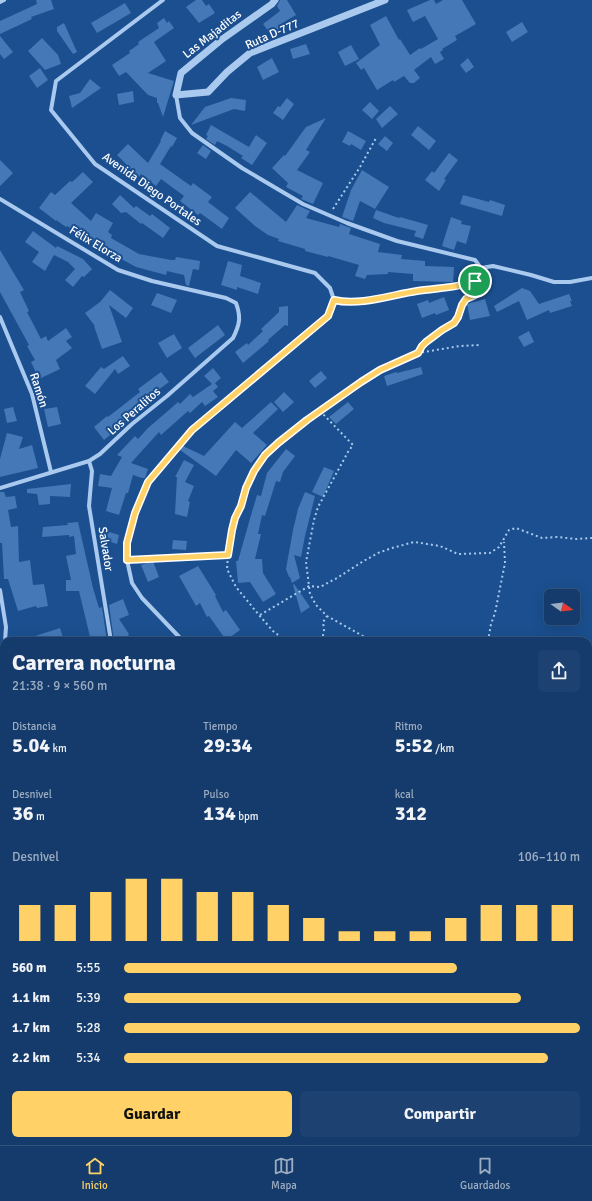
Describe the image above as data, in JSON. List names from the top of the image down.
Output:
{
  "streets": {
    "street": [
      "Las Majaditas",
      "Ruta D-777",
      "Avenida Diego Portales",
      "Félix Elorza",
      "Ramón",
      "Los Peralitos",
      "Salvador"
    ]
  },
  "crossings": [
    ["Las Majaditas", "Ruta D-777"],
    ["Félix Elorza", "Los Peralitos"],
    ["Ramón", "Los Peralitos"],
    ["Los Peralitos", "Salvador"]
  ],
  "north": "right",
  "page": {
    "heading": ["Carrera nocturna", "21:38 · 9 × 560 m"],
    "stats": [
      ["Distancia", "5.04 km"],
      ["Tiempo", "29:34"],
      ["Ritmo", "5:52 /km"],
      ["Desnivel", "36 m"],
      ["Pulso", "134 bpm"],
      ["kcal", "312"]
    ],
    "chart": ["Desnivel", "106–110 m"],
    "list": [
      {
        "name": "560 m",
        "note": "5:55"
      },
      {
        "name": "1.1 km",
        "note": "5:39"
      },
      {
        "name": "1.7 km",
        "note": "5:28"
      },
      {
        "name": "2.2 km",
        "note": "5:34"
      }
    ],
    "buttons": ["Guardar", "Compartir"],
    "tabs": ["Inicio", "Mapa", "Guardados"]
  }
}
